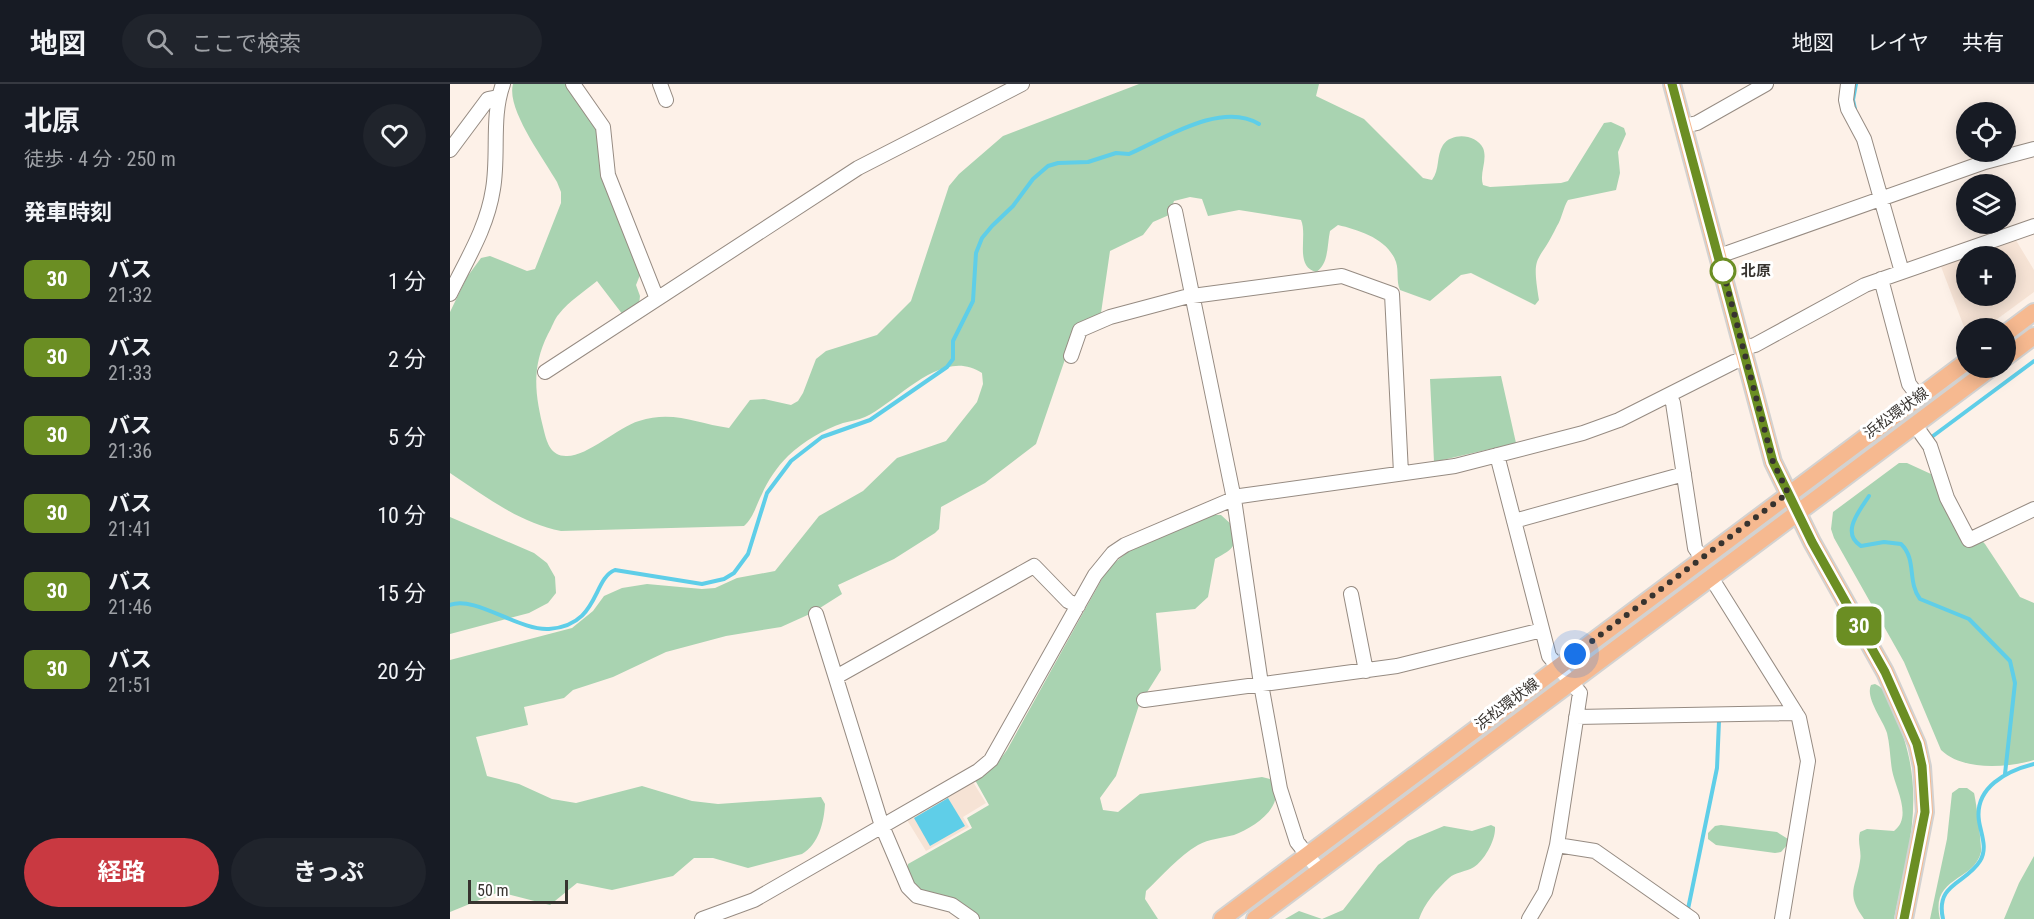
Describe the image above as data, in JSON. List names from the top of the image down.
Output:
{
  "streets": {
    "main road": ["浜松環状線"]
  },
  "places": ["北原"],
  "lines": ["bus line 30"],
  "scale_bar": "50 m",
  "page": {
    "header": "地図",
    "search": "ここで検索",
    "nav": ["地図", "レイヤ", "共有"],
    "heading": [
      ["北原", "徒歩 · 4 分 · 250 m"],
      "発車時刻"
    ],
    "on_map": "30",
    "map_buttons": ["+", "−"],
    "list": [
      {
        "mark": "30",
        "name": "バス",
        "note": "21:32",
        "value": "1 分"
      },
      {
        "mark": "30",
        "name": "バス",
        "note": "21:33",
        "value": "2 分"
      },
      {
        "mark": "30",
        "name": "バス",
        "note": "21:36",
        "value": "5 分"
      },
      {
        "mark": "30",
        "name": "バス",
        "note": "21:41",
        "value": "10 分"
      },
      {
        "mark": "30",
        "name": "バス",
        "note": "21:46",
        "value": "15 分"
      },
      {
        "mark": "30",
        "name": "バス",
        "note": "21:51",
        "value": "20 分"
      }
    ],
    "buttons": ["経路", "きっぷ"],
    "scale": "50 m"
  }
}
